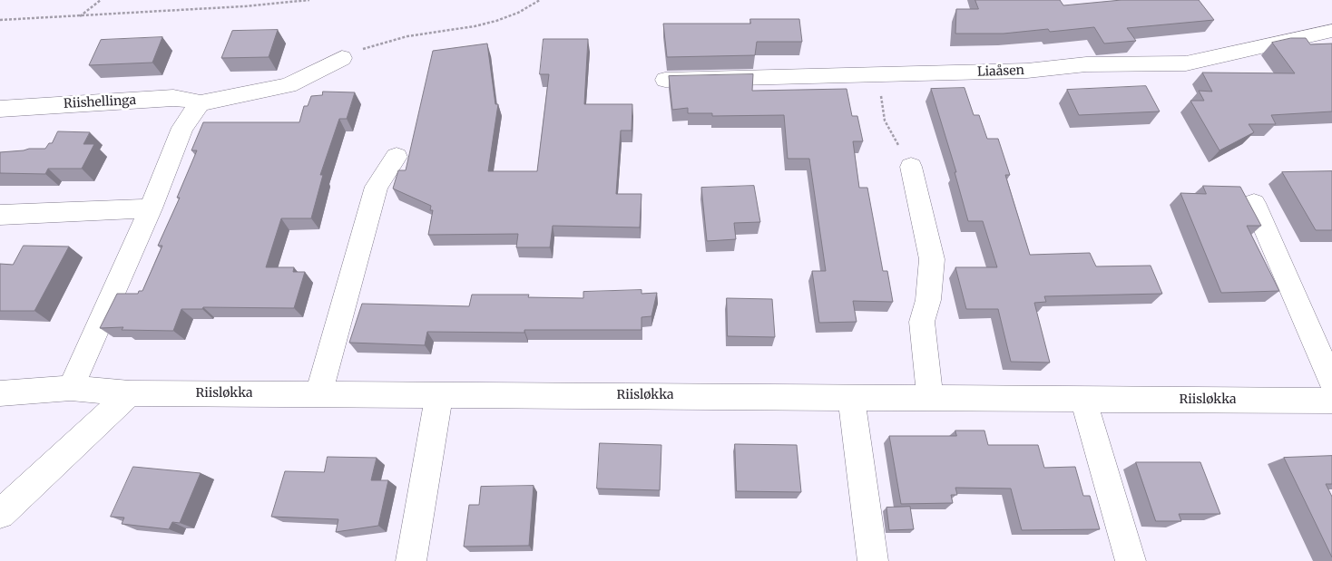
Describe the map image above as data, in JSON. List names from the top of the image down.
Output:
{
  "streets": {
    "street": ["Liaåsen", "Riishellinga", "Riisløkka"]
  }
}
